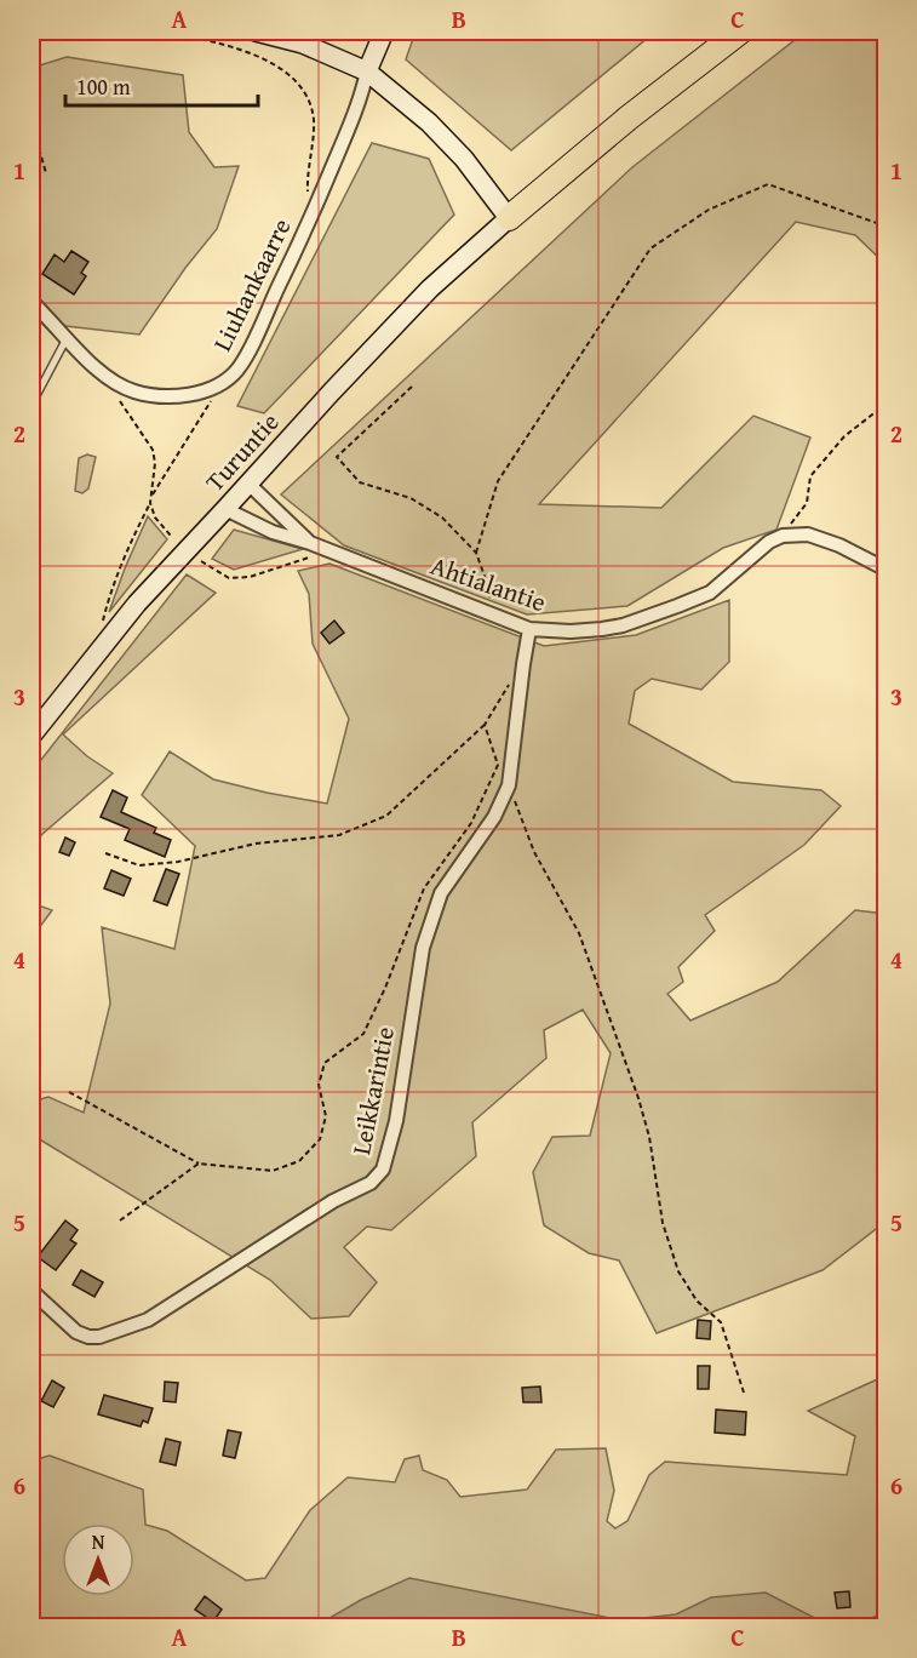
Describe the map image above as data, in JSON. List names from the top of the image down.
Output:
{
  "streets": {
    "main road": ["Turuntie"],
    "street": ["Liuhankaarre", "Ahtialantie", "Leikkarintie"]
  },
  "crossings": [
    ["Turuntie", "Ahtialantie"],
    ["Ahtialantie", "Leikkarintie"]
  ],
  "scale_bar": "100 m",
  "north": "top",
  "grid": {
    "columns": ["A", "B", "C"],
    "rows": [
      "1",
      "2",
      "3",
      "4",
      "5",
      "6"
    ]
  }
}
